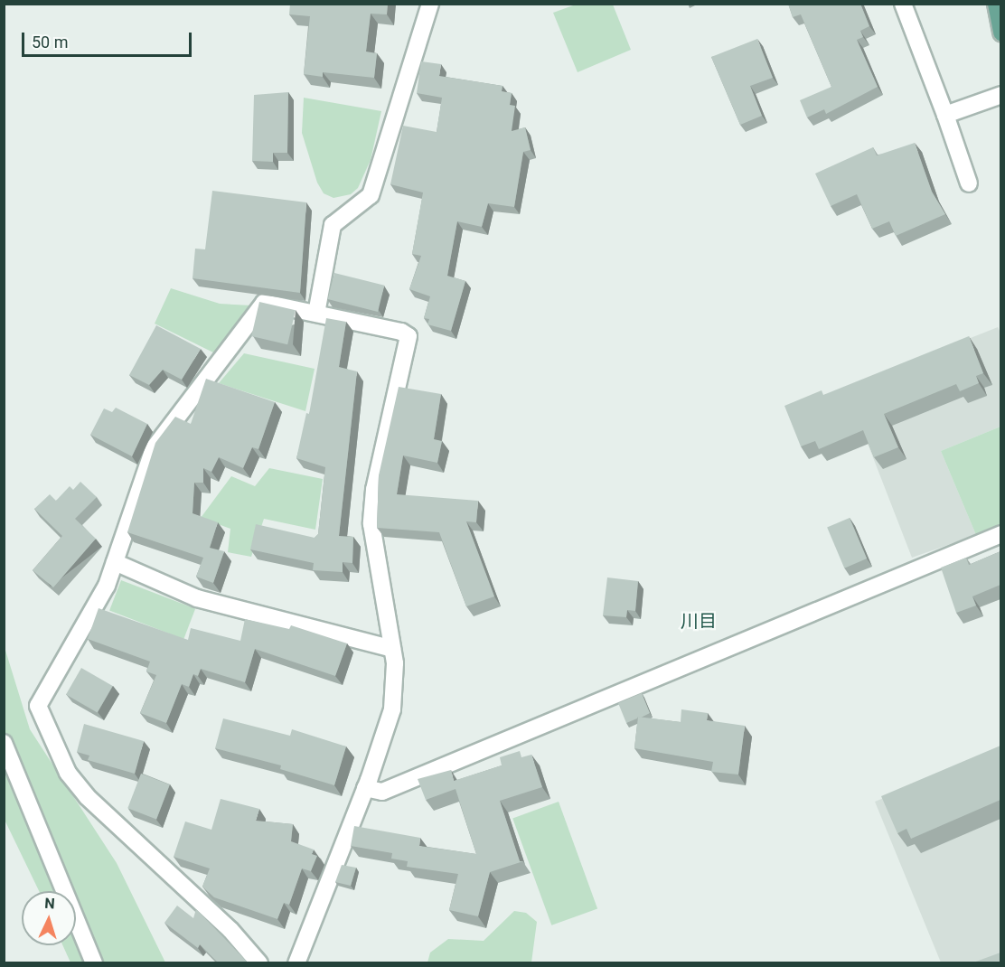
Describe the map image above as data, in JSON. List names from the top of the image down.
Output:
{
  "districts": ["川目"],
  "scale_bar": "50 m",
  "north": "top"
}
